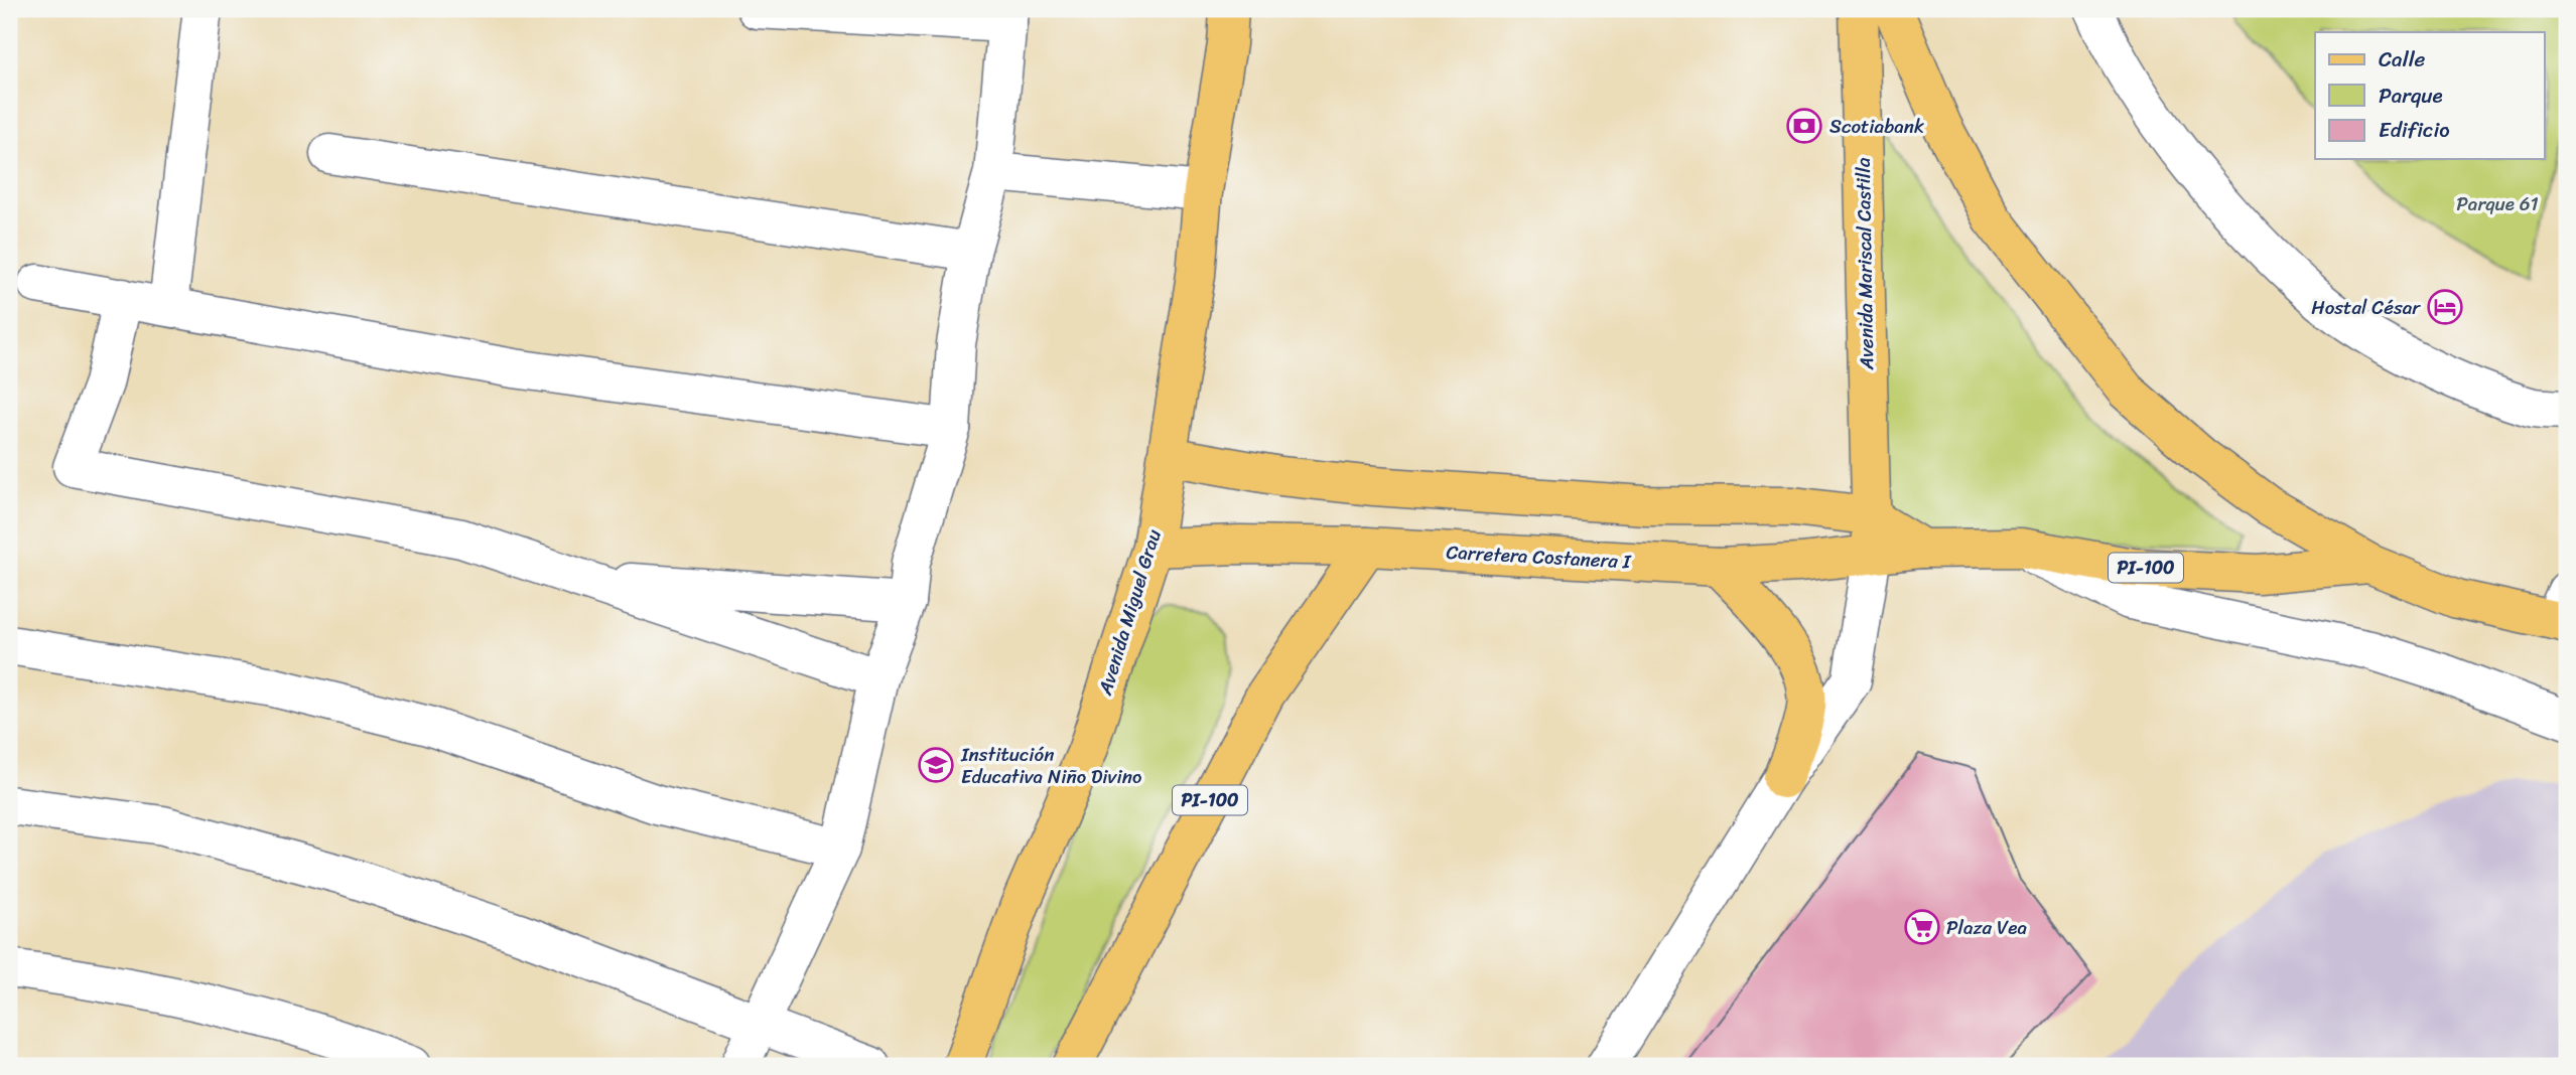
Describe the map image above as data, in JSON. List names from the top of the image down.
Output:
{
  "streets": {
    "main road": [
      "Avenida Mariscal Castilla",
      "Carretera Costanera I",
      "PI-100",
      "Avenida Miguel Grau"
    ]
  },
  "crossings": [
    ["Avenida Mariscal Castilla", "Carretera Costanera I"],
    ["Carretera Costanera I", "PI-100"],
    ["Carretera Costanera I", "Avenida Miguel Grau"]
  ],
  "parks": ["Parque 61"],
  "places": {
    "bank": ["Scotiabank"],
    "hotel": ["Hostal César"],
    "school or university": ["Institución Educativa Niño Divino"],
    "supermarket": ["Plaza Vea"]
  },
  "legend": ["Calle", "Parque", "Edificio"]
}
